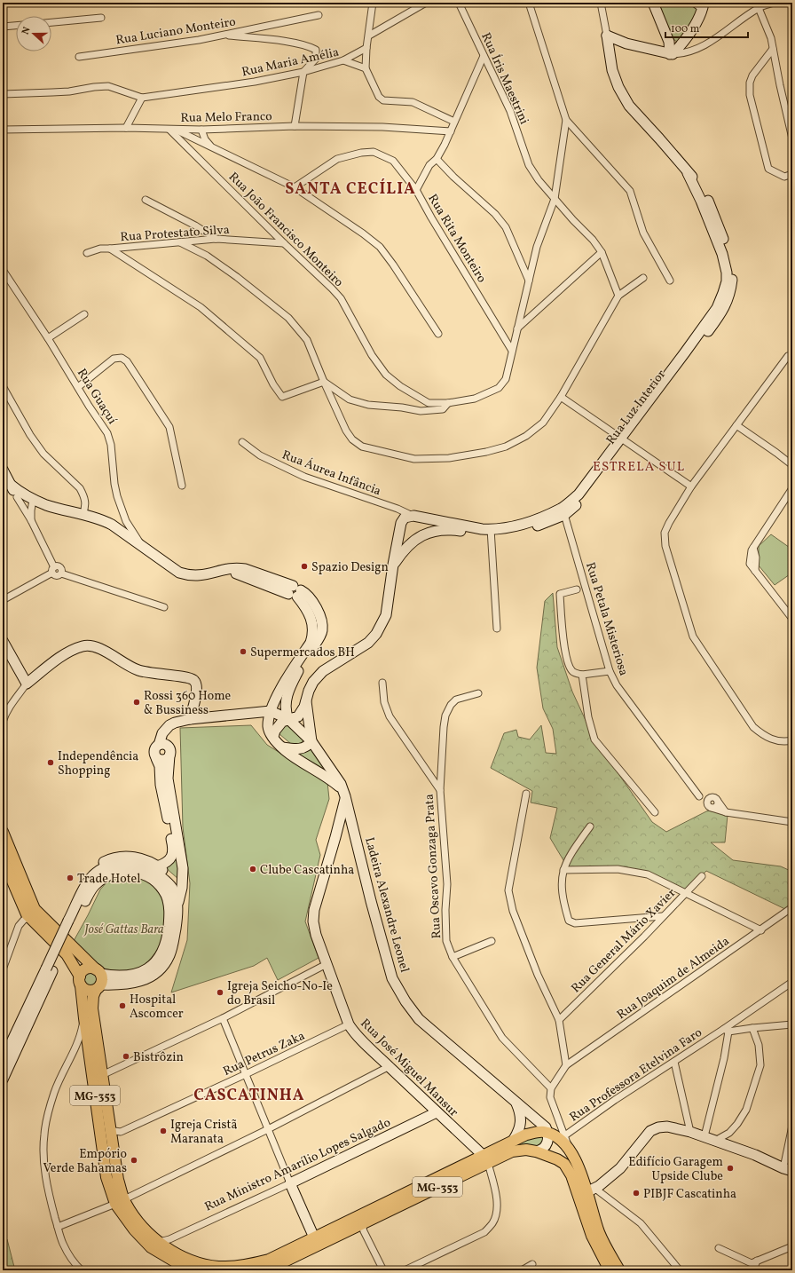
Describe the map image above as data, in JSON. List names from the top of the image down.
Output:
{
  "streets": {
    "main road": ["MG-353"],
    "street": [
      "Rua Luciano Monteiro",
      "Rua Maria Amélia",
      "Rua Íris Maestrini",
      "Rua Melo Franco",
      "Rua João Francisco Monteiro",
      "Rua Protestato Silva",
      "Rua Rita Monteiro",
      "Rua Guaçuí",
      "Rua Luz Interior",
      "Rua Áurea Infância",
      "Rua Petala Misteriosa",
      "Rua Oscavo Gonzaga Prata",
      "Ladeira Alexandre Leonel",
      "Rua General Mário Xavier",
      "Rua Joaquim de Almeida",
      "Rua Petrus Zaka",
      "Rua José Miguel Mansur",
      "Rua Professora Etelvina Faro",
      "Rua Ministro Amarílio Lopes Salgado"
    ]
  },
  "crossings": [
    ["Rua Íris Maestrini", "Rua João Francisco Monteiro"],
    ["Rua Melo Franco", "Rua João Francisco Monteiro"],
    ["Rua João Francisco Monteiro", "Rua Protestato Silva"],
    ["Rua João Francisco Monteiro", "Rua Rita Monteiro"],
    ["Rua Luz Interior", "Rua Áurea Infância"],
    ["Rua Luz Interior", "Rua Petala Misteriosa"],
    ["Ladeira Alexandre Leonel", "Rua José Miguel Mansur"],
    ["Ladeira Alexandre Leonel", "MG-353"],
    ["Rua Petrus Zaka", "Rua José Miguel Mansur"],
    ["Rua Petrus Zaka", "MG-353"],
    ["Rua José Miguel Mansur", "MG-353"],
    ["Rua José Miguel Mansur", "Rua Ministro Amarílio Lopes Salgado"],
    ["MG-353", "Rua Ministro Amarílio Lopes Salgado"]
  ],
  "districts": ["SANTA CECÍLIA", "ESTRELA SUL", "CASCATINHA"],
  "parks": ["José Gattas Bara"],
  "places": [
    "Spazio Design",
    "Supermercados BH",
    "Rossi 360 Home & Bussiness",
    "Independência Shopping",
    "Clube Cascatinha",
    "Trade Hotel",
    "Igreja Seicho-No-Ie do Brasil",
    "Hospital Ascomcer",
    "Bistrôzin",
    "Igreja Cristã Maranata",
    "Empório Verde Bahamas",
    "Edifício Garagem Upside Clube",
    "PIBJF Cascatinha"
  ],
  "scale_bar": "100 m",
  "north": "left"
}
